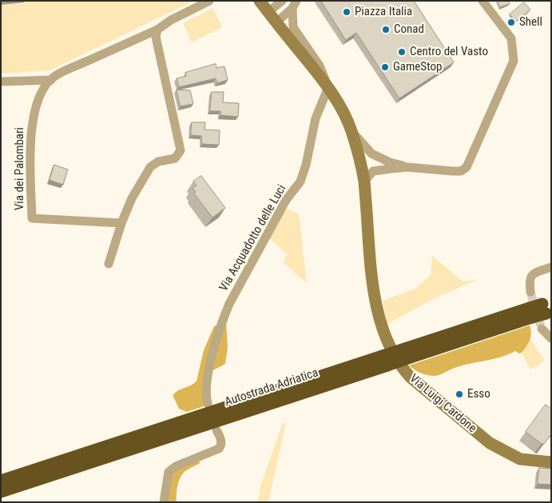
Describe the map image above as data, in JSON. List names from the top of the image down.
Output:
{
  "streets": {
    "highway": ["Autostrada Adriatica"],
    "main road": ["Via Luigi Cardone"],
    "street": ["Via dei Palombari", "Via Acquadotto delle Luci"]
  },
  "crossings": [
    ["Via Acquadotto delle Luci", "Via Luigi Cardone"]
  ],
  "places": [
    "Piazza Italia",
    "Shell",
    "Conad",
    "Centro del Vasto",
    "GameStop",
    "Esso"
  ]
}
